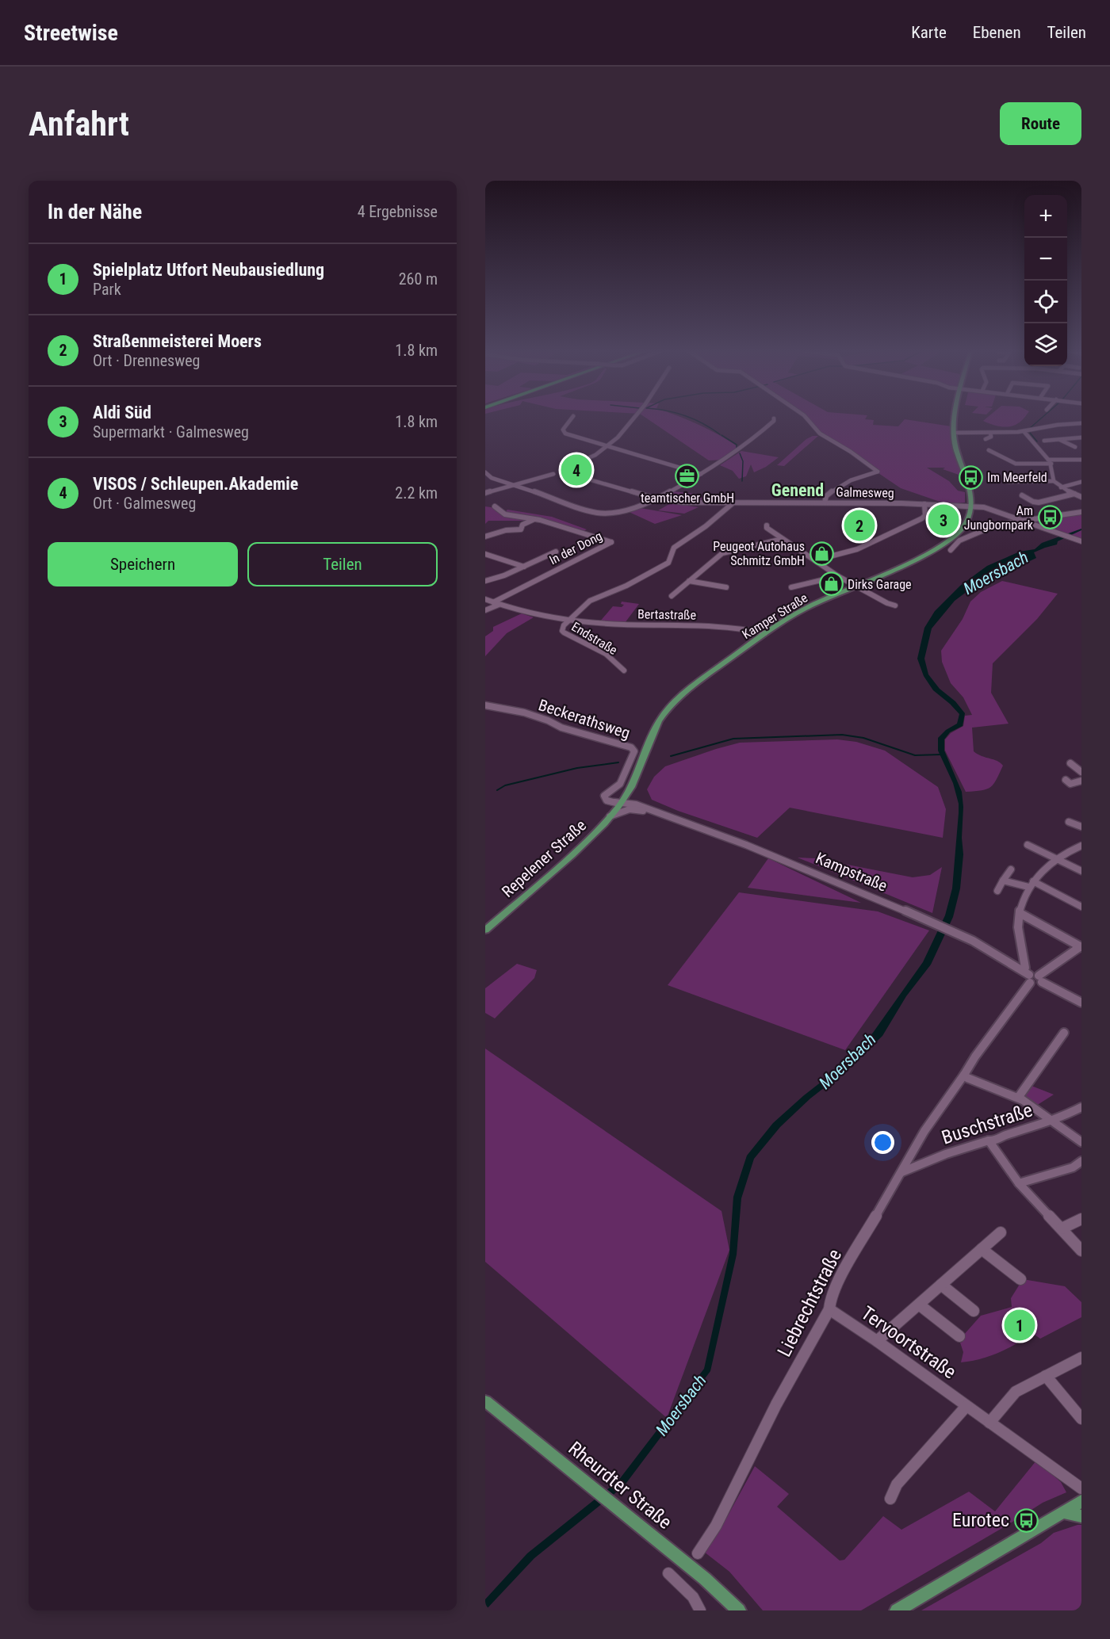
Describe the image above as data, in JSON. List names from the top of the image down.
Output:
{
  "streets": {
    "main road": ["Kamper Straße", "Repelener Straße", "Rheurdter Straße"],
    "street": [
      "Galmesweg",
      "In der Dong",
      "Bertastraße",
      "Endstraße",
      "Beckerathsweg",
      "Kampstraße",
      "Buschstraße",
      "Liebrechtstraße",
      "Tervoortstraße"
    ]
  },
  "crossings": [
    ["Galmesweg", "Kamper Straße"],
    ["In der Dong", "Endstraße"],
    ["Bertastraße", "Kamper Straße"],
    ["Bertastraße", "Endstraße"],
    ["Kamper Straße", "Beckerathsweg"],
    ["Kamper Straße", "Repelener Straße"],
    ["Kamper Straße", "Kampstraße"],
    ["Beckerathsweg", "Repelener Straße"],
    ["Beckerathsweg", "Kampstraße"],
    ["Repelener Straße", "Kampstraße"],
    ["Kampstraße", "Liebrechtstraße"],
    ["Buschstraße", "Liebrechtstraße"],
    ["Liebrechtstraße", "Tervoortstraße"]
  ],
  "districts": ["Genend"],
  "water": ["Moersbach"],
  "places": {
    "office": ["teamtischer GmbH"],
    "bus stop": ["Im Meerfeld", "Am Jungbornpark", "Eurotec"],
    "shop": ["Peugeot Autohaus Schmitz GmbH", "Dirks Garage"]
  },
  "page": {
    "header": "Streetwise",
    "nav": ["Karte", "Ebenen", "Teilen"],
    "buttons": [
      "Route",
      ["Speichern", "Teilen"]
    ],
    "title": "Anfahrt",
    "heading": ["In der Nähe", "4 Ergebnisse"],
    "map_buttons": ["+", "−"],
    "list": [
      {
        "mark": "1",
        "name": "Spielplatz Utfort Neubausiedlung",
        "note": "Park",
        "value": "260 m"
      },
      {
        "mark": "2",
        "name": "Straßenmeisterei Moers",
        "note": "Ort · Drennesweg",
        "value": "1.8 km"
      },
      {
        "mark": "3",
        "name": "Aldi Süd",
        "note": "Supermarkt · Galmesweg",
        "value": "1.8 km"
      },
      {
        "mark": "4",
        "name": "VISOS / Schleupen.Akademie",
        "note": "Ort · Galmesweg",
        "value": "2.2 km"
      }
    ],
    "pins": [
      "4",
      "3",
      "2",
      "1"
    ]
  }
}
